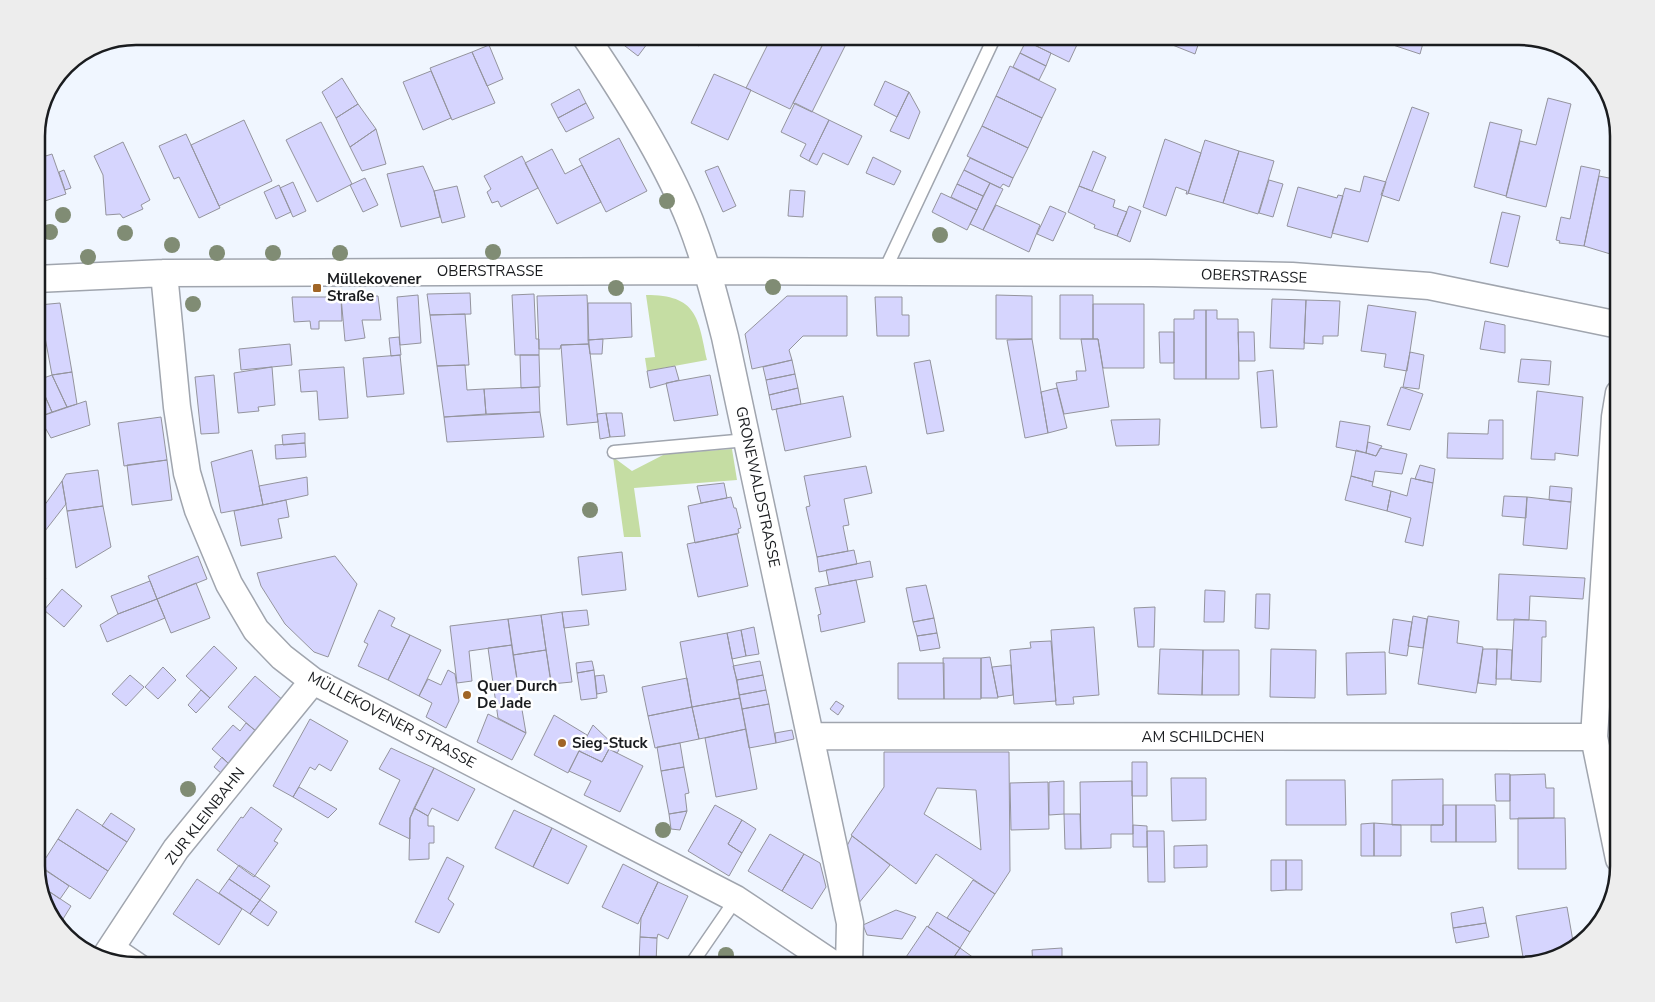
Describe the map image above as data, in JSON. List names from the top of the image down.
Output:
{
  "streets": {
    "street": [
      "OBERSTRASSE",
      "GRONEWALDSTRASSE",
      "MÜLLEKOVENER STRASSE",
      "AM SCHILDCHEN",
      "ZUR KLEINBAHN"
    ]
  },
  "crossings": [
    ["OBERSTRASSE", "GRONEWALDSTRASSE"],
    ["OBERSTRASSE", "MÜLLEKOVENER STRASSE"],
    ["GRONEWALDSTRASSE", "AM SCHILDCHEN"],
    ["MÜLLEKOVENER STRASSE", "ZUR KLEINBAHN"]
  ],
  "places": {
    "transit": ["Müllekovener Straße"],
    "other": ["Quer Durch De Jade", "Sieg-Stuck"]
  }
}
